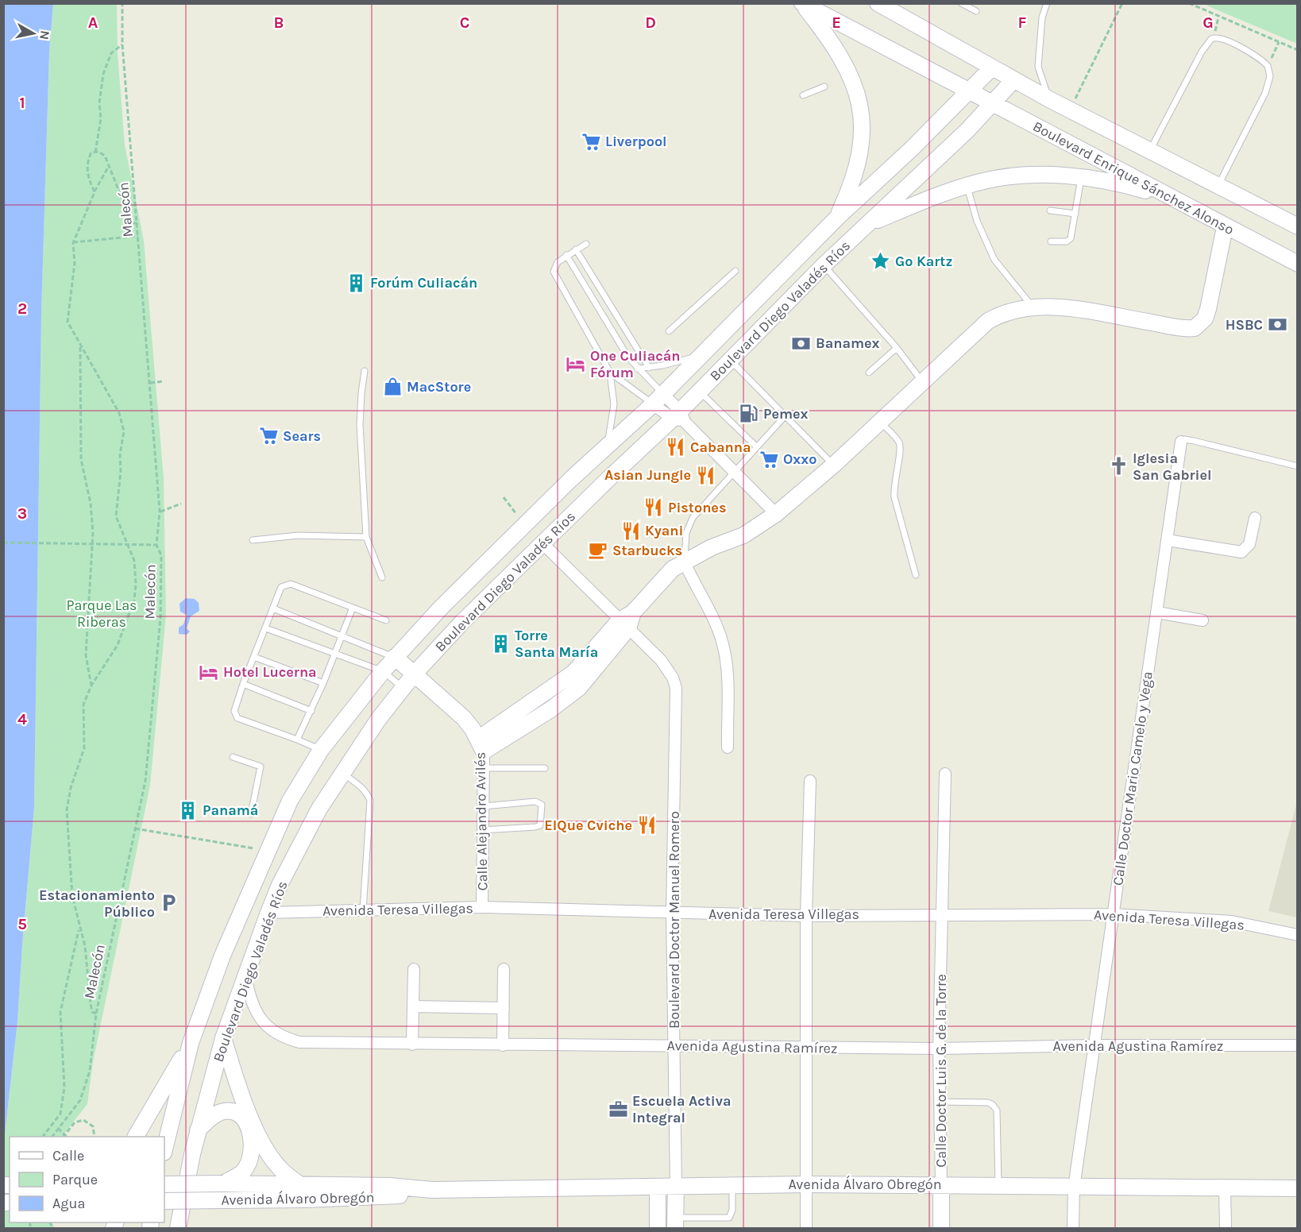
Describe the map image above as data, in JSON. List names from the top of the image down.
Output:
{
  "streets": {
    "main road": [
      "Boulevard Enrique Sánchez Alonso",
      "Boulevard Diego Valadés Ríos",
      "Calle Alejandro Avilés",
      "Boulevard Doctor Manuel Romero",
      "Calle Doctor Luis G. de la Torre",
      "Avenida Álvaro Obregón"
    ],
    "street": ["Calle Doctor Mario Camelo y Vega", "Avenida Teresa Villegas", "Avenida Agustina Ramírez"],
    "path": ["Malecón"]
  },
  "crossings": [
    ["Boulevard Enrique Sánchez Alonso", "Boulevard Diego Valadés Ríos"],
    ["Boulevard Diego Valadés Ríos", "Calle Alejandro Avilés"],
    ["Boulevard Diego Valadés Ríos", "Avenida Teresa Villegas"],
    ["Boulevard Diego Valadés Ríos", "Boulevard Doctor Manuel Romero"],
    ["Boulevard Diego Valadés Ríos", "Avenida Agustina Ramírez"],
    ["Calle Doctor Mario Camelo y Vega", "Avenida Teresa Villegas"],
    ["Calle Doctor Mario Camelo y Vega", "Avenida Agustina Ramírez"],
    ["Calle Doctor Mario Camelo y Vega", "Avenida Álvaro Obregón"],
    ["Calle Alejandro Avilés", "Avenida Teresa Villegas"],
    ["Avenida Teresa Villegas", "Boulevard Doctor Manuel Romero"],
    ["Avenida Teresa Villegas", "Calle Doctor Luis G. de la Torre"],
    ["Boulevard Doctor Manuel Romero", "Avenida Agustina Ramírez"],
    ["Boulevard Doctor Manuel Romero", "Avenida Álvaro Obregón"],
    ["Avenida Agustina Ramírez", "Calle Doctor Luis G. de la Torre"],
    ["Calle Doctor Luis G. de la Torre", "Avenida Álvaro Obregón"]
  ],
  "parks": ["Parque Las Riberas"],
  "places": {
    "supermarket": ["Liverpool", "Sears", "Oxxo"],
    "place": ["Go Kartz"],
    "building": ["Forúm Culiacán", "Torre Santa María", "Panamá"],
    "bank": ["HSBC", "Banamex"],
    "hotel": ["One Culiacán Fórum", "Hotel Lucerna"],
    "shop": ["MacStore"],
    "fuel station": ["Pemex"],
    "restaurant": [
      "Cabanna",
      "Asian Jungle",
      "Pistones",
      "Kyani",
      "ElQue Cviche"
    ],
    "church": ["Iglesia San Gabriel"],
    "cafe": ["Starbucks"],
    "parking": ["Estacionamiento Público"],
    "office": ["Escuela Activa Integral"]
  },
  "legend": ["Calle", "Parque", "Agua"],
  "north": "right",
  "grid": {
    "columns": [
      "A",
      "B",
      "C",
      "D",
      "E",
      "F",
      "G"
    ],
    "rows": [
      "1",
      "2",
      "3",
      "4",
      "5"
    ]
  }
}
